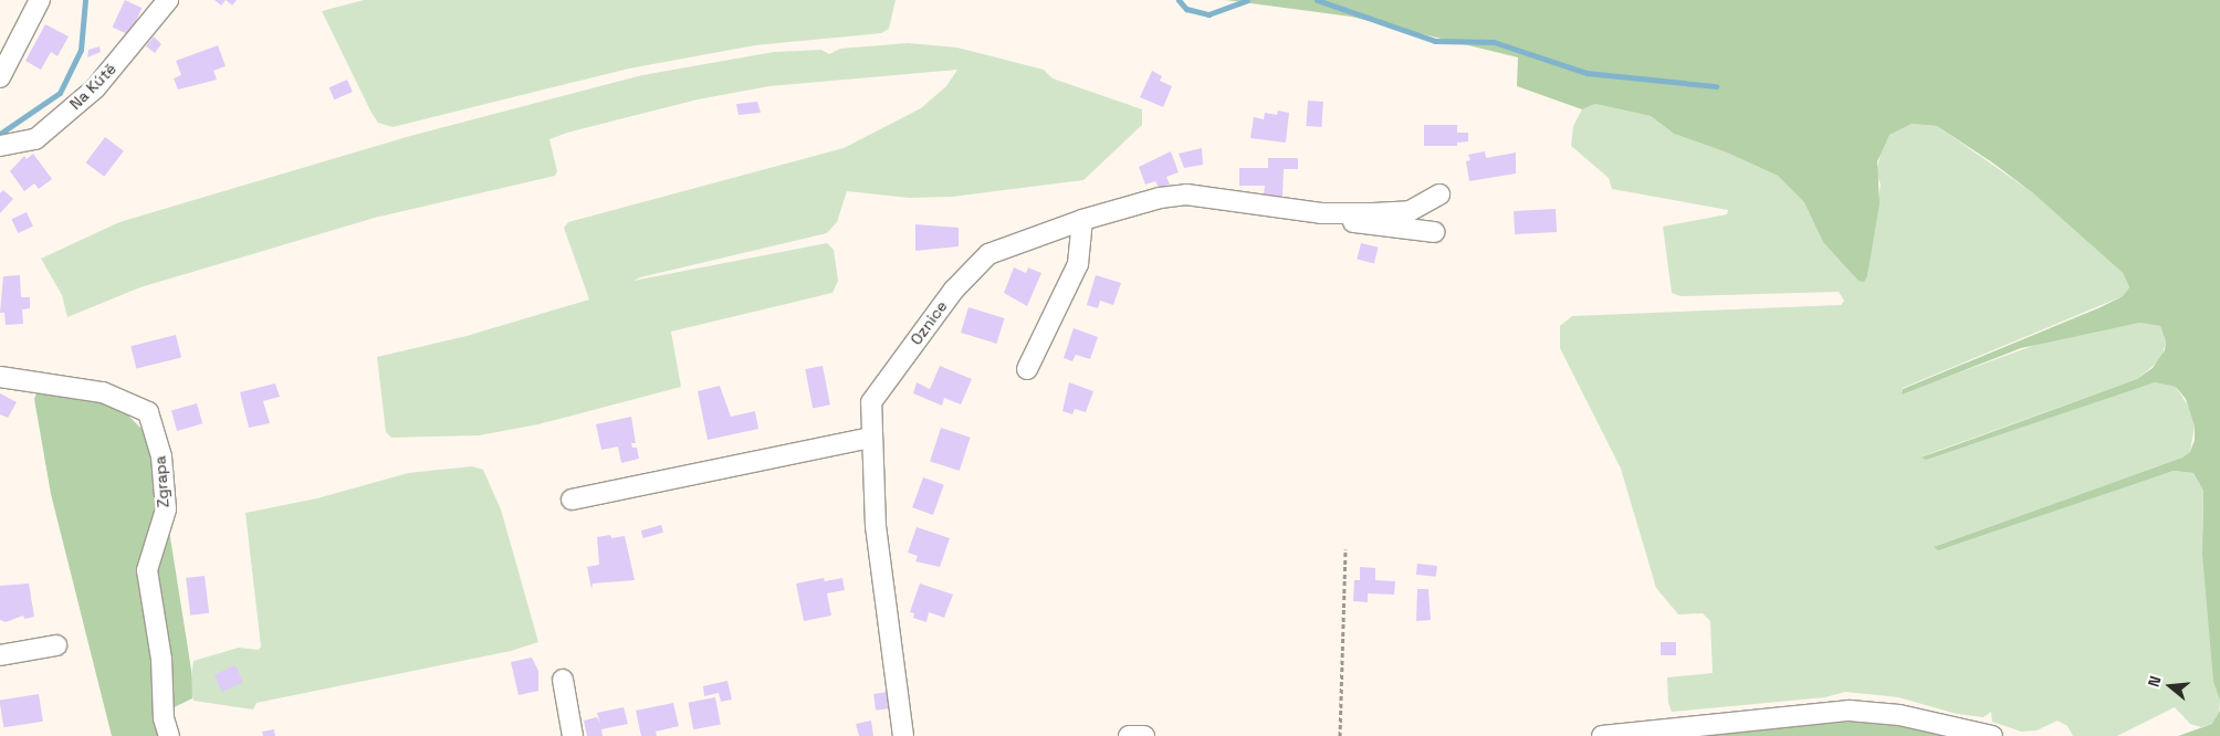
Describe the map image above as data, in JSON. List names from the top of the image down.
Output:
{
  "streets": {
    "street": ["Na Kútě", "Oznice", "Zgrapa"]
  },
  "north": "left"
}
